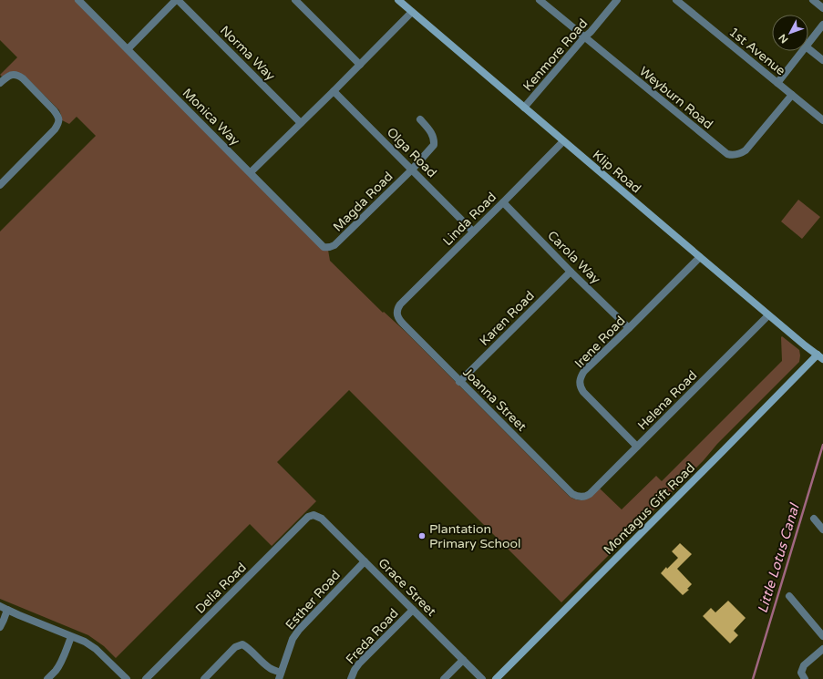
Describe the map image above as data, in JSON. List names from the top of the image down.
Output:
{
  "streets": {
    "street": [
      "1st Avenue",
      "Norma Way",
      "Kenmore Road",
      "Weyburn Road",
      "Monica Way",
      "Olga Road",
      "Klip Road",
      "Magda Road",
      "Linda Road",
      "Carola Way",
      "Karen Road",
      "Irene Road",
      "Joanna Street",
      "Helena Road",
      "Montagus Gift Road",
      "Grace Street",
      "Delia Road",
      "Esther Road",
      "Freda Road"
    ]
  },
  "crossings": [
    ["1st Avenue", "Weyburn Road"],
    ["Kenmore Road", "Weyburn Road"],
    ["Kenmore Road", "Klip Road"],
    ["Monica Way", "Magda Road"],
    ["Olga Road", "Magda Road"],
    ["Olga Road", "Linda Road"],
    ["Klip Road", "Linda Road"],
    ["Klip Road", "Irene Road"],
    ["Klip Road", "Helena Road"],
    ["Klip Road", "Montagus Gift Road"],
    ["Linda Road", "Carola Way"],
    ["Linda Road", "Joanna Street"],
    ["Carola Way", "Karen Road"],
    ["Carola Way", "Irene Road"],
    ["Karen Road", "Joanna Street"],
    ["Irene Road", "Helena Road"],
    ["Joanna Street", "Helena Road"],
    ["Grace Street", "Delia Road"],
    ["Grace Street", "Esther Road"],
    ["Grace Street", "Freda Road"]
  ],
  "water": ["Little Lotus Canal"],
  "places": ["Plantation Primary School"],
  "north": "bottom left"
}
